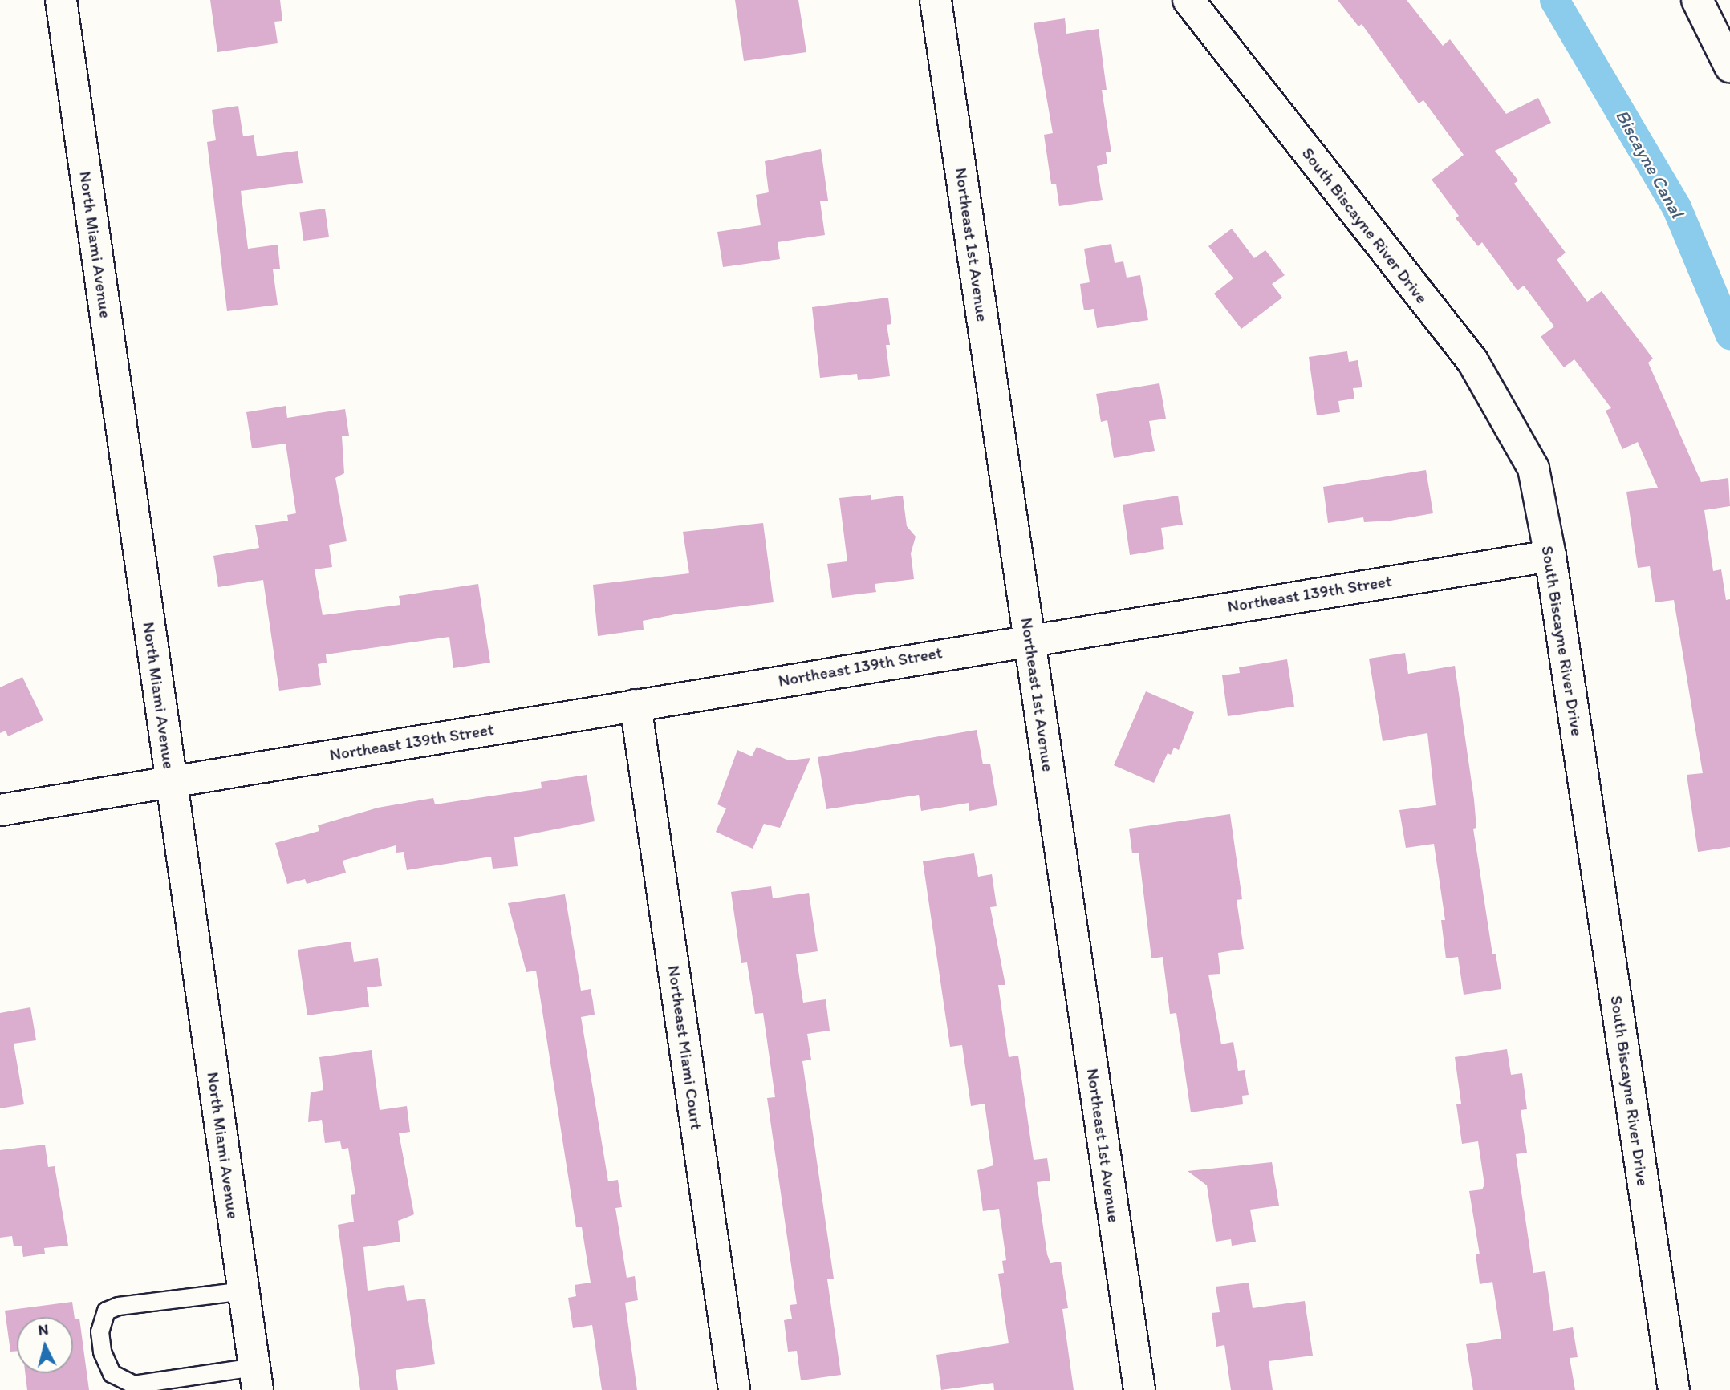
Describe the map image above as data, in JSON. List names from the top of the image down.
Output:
{
  "streets": {
    "street": [
      "South Biscayne River Drive",
      "North Miami Avenue",
      "Northeast 1st Avenue",
      "Northeast 139th Street",
      "Northeast Miami Court"
    ]
  },
  "crossings": [
    ["South Biscayne River Drive", "Northeast 139th Street"],
    ["North Miami Avenue", "Northeast 139th Street"],
    ["Northeast 1st Avenue", "Northeast 139th Street"],
    ["Northeast 139th Street", "Northeast Miami Court"]
  ],
  "water": ["Biscayne Canal"],
  "north": "top"
}
